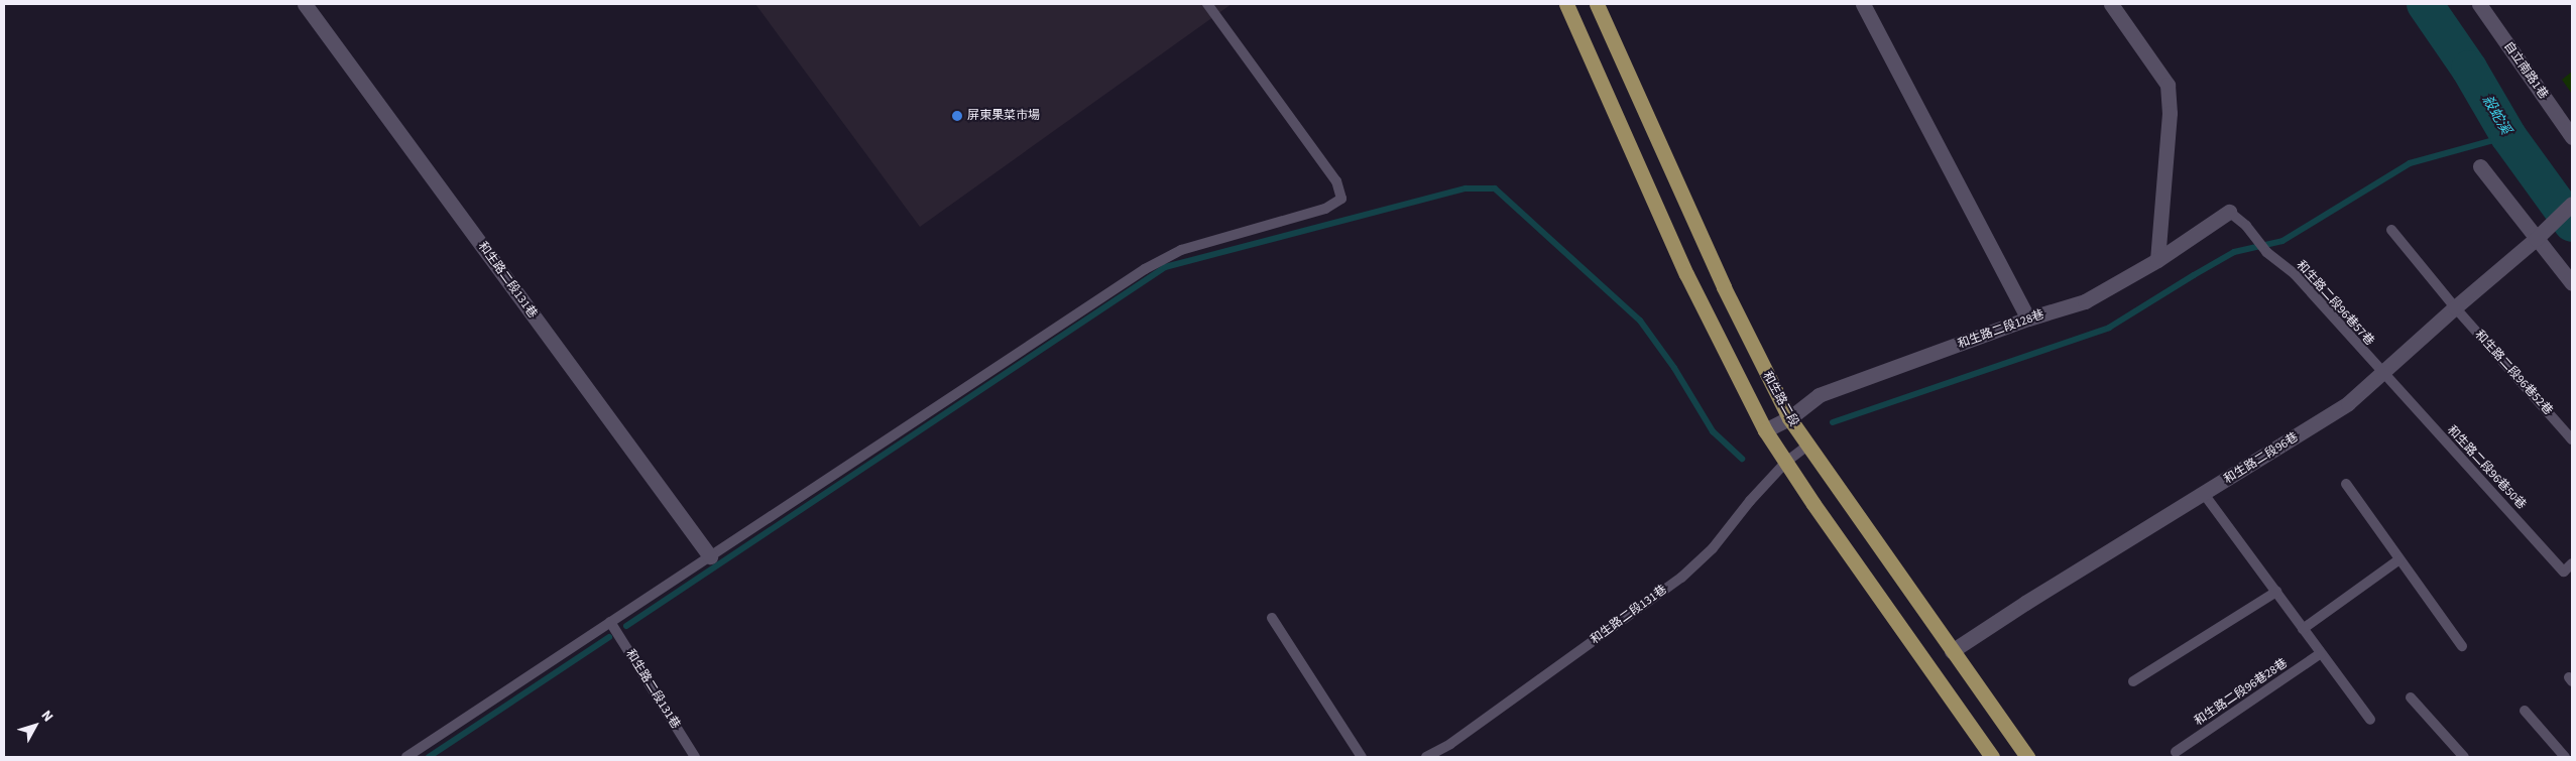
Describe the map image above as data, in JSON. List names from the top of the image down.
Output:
{
  "streets": {
    "main road": ["和生路二段"],
    "street": [
      "自立南路1巷",
      "和生路二段131巷",
      "和生路二段128巷",
      "和生路二段96巷"
    ],
    "lane": [
      "和生路二段96巷57巷",
      "和生路二段96巷52巷",
      "和生路二段96巷50巷",
      "和生路二段96巷28巷"
    ]
  },
  "crossings": [
    ["和生路二段131巷", "和生路二段"],
    ["和生路二段96巷57巷", "和生路二段128巷"],
    ["和生路二段96巷57巷", "和生路二段96巷"],
    ["和生路二段96巷57巷", "和生路二段96巷50巷"],
    ["和生路二段128巷", "和生路二段"],
    ["和生路二段96巷52巷", "和生路二段96巷"],
    ["和生路二段", "和生路二段96巷"],
    ["和生路二段96巷", "和生路二段96巷50巷"]
  ],
  "water": ["殺蛇溪"],
  "places": ["屏東果菜市場"],
  "north": "top right"
}
